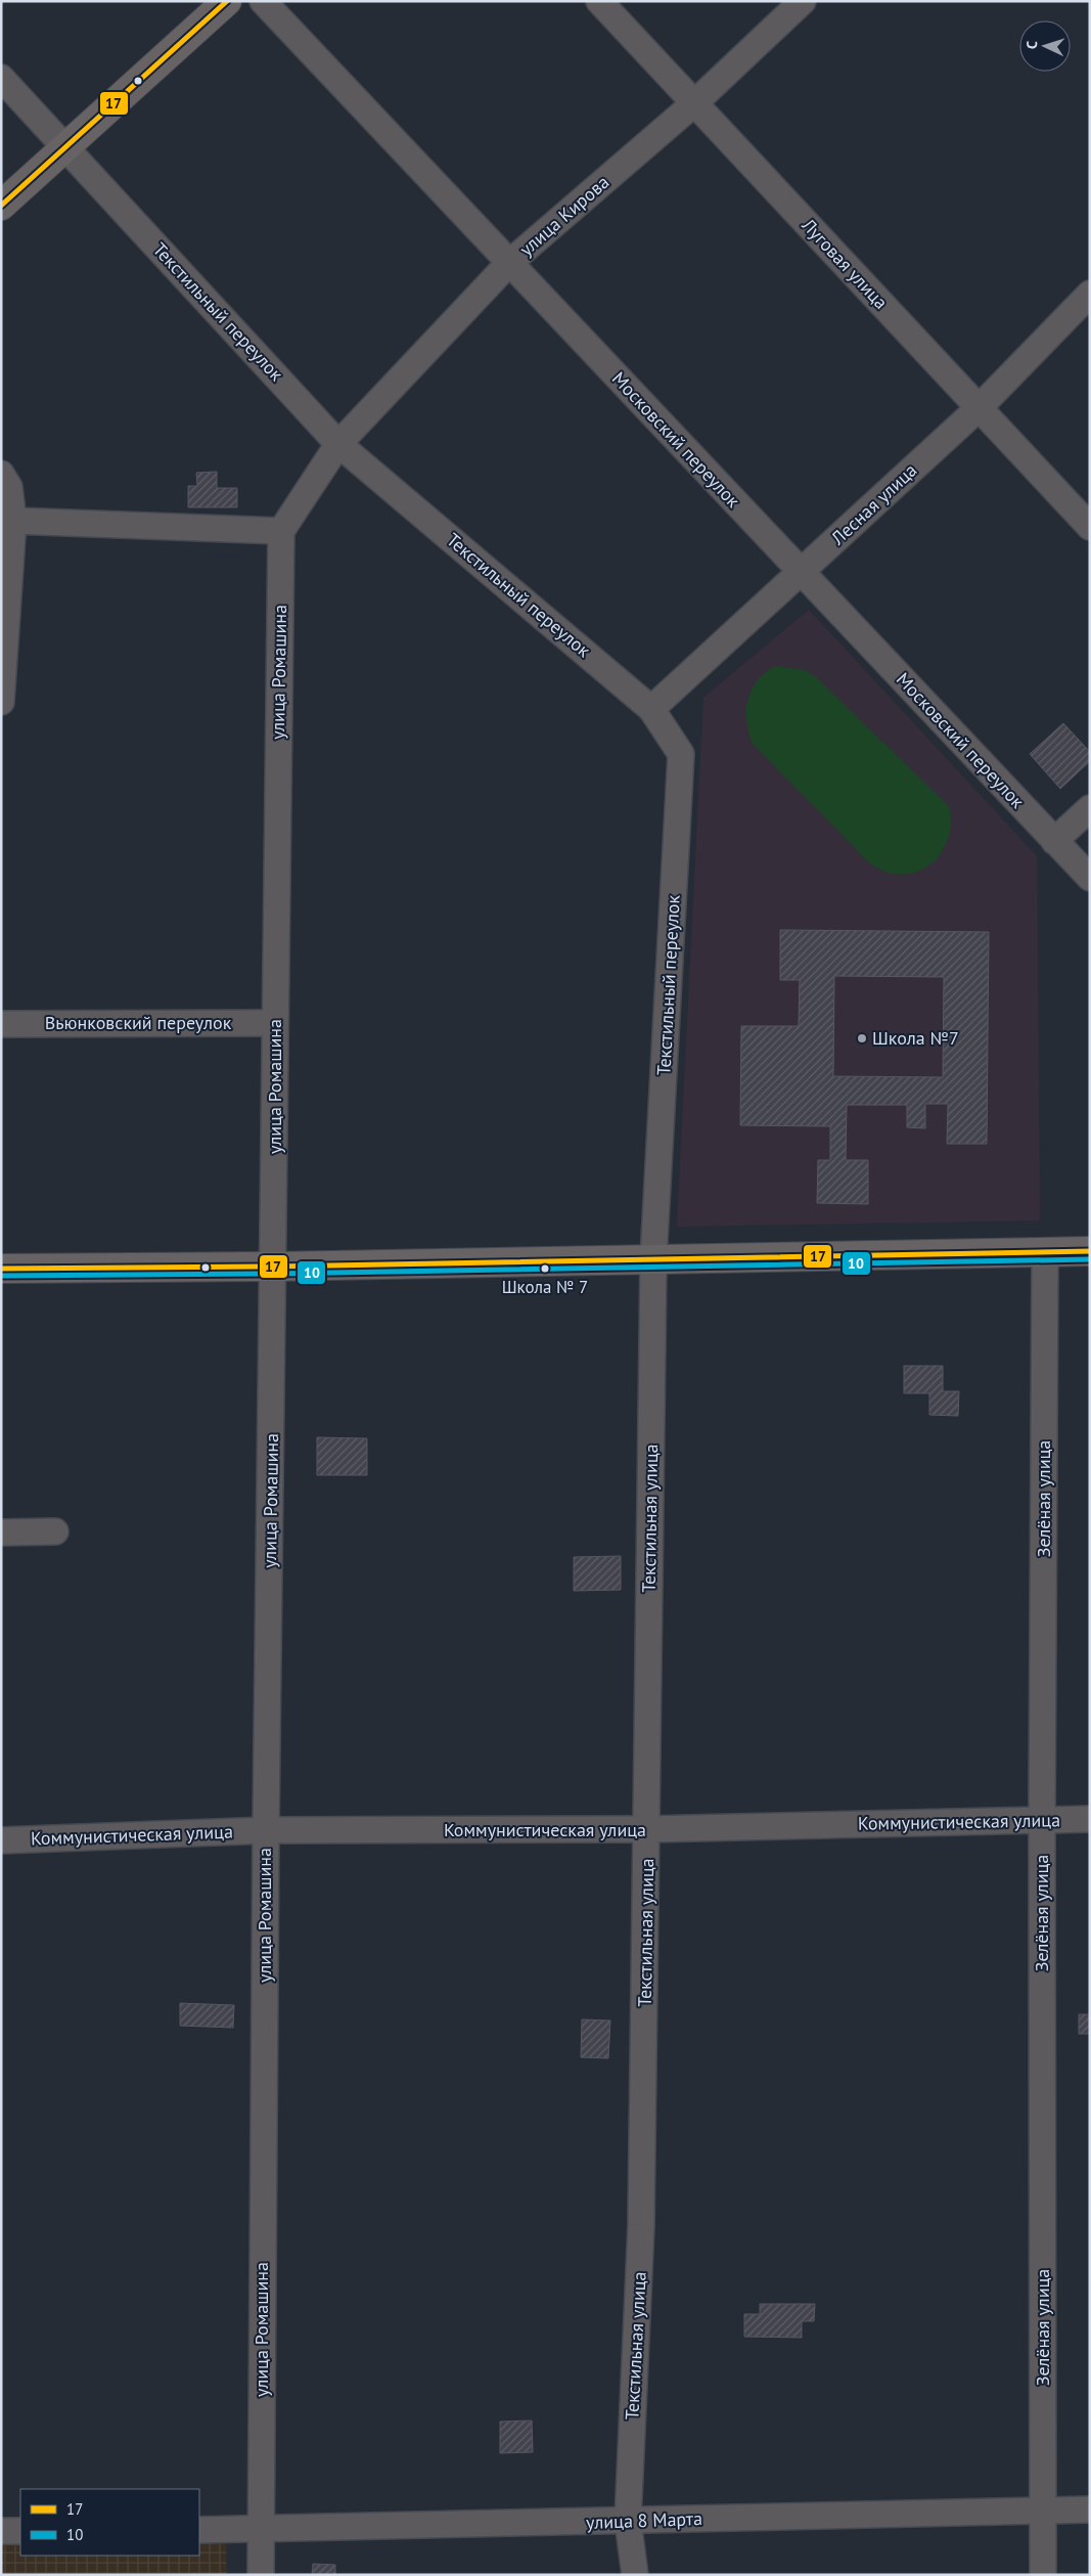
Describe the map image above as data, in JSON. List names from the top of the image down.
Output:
{
  "streets": {
    "street": [
      "улица Кирова",
      "Луговая улица",
      "Текстильный переулок",
      "Московский переулок",
      "Лесная улица",
      "улица Ромашина",
      "Вьюнковский переулок",
      "Зелёная улица",
      "Текстильная улица",
      "Коммунистическая улица",
      "улица 8 Марта"
    ]
  },
  "crossings": [
    ["улица Кирова", "Луговая улица"],
    ["улица Кирова", "Текстильный переулок"],
    ["улица Кирова", "Московский переулок"],
    ["Луговая улица", "Лесная улица"],
    ["Текстильный переулок", "Лесная улица"],
    ["Текстильный переулок", "Текстильная улица"],
    ["Московский переулок", "Лесная улица"],
    ["улица Ромашина", "Вьюнковский переулок"],
    ["улица Ромашина", "Коммунистическая улица"],
    ["улица Ромашина", "улица 8 Марта"],
    ["Зелёная улица", "Коммунистическая улица"],
    ["Зелёная улица", "улица 8 Марта"],
    ["Текстильная улица", "Коммунистическая улица"],
    ["Текстильная улица", "улица 8 Марта"]
  ],
  "places": ["Школа №7", "Школа № 7"],
  "lines": ["transit line 17", "transit line 10"],
  "legend": ["17", "10"],
  "north": "left"
}
